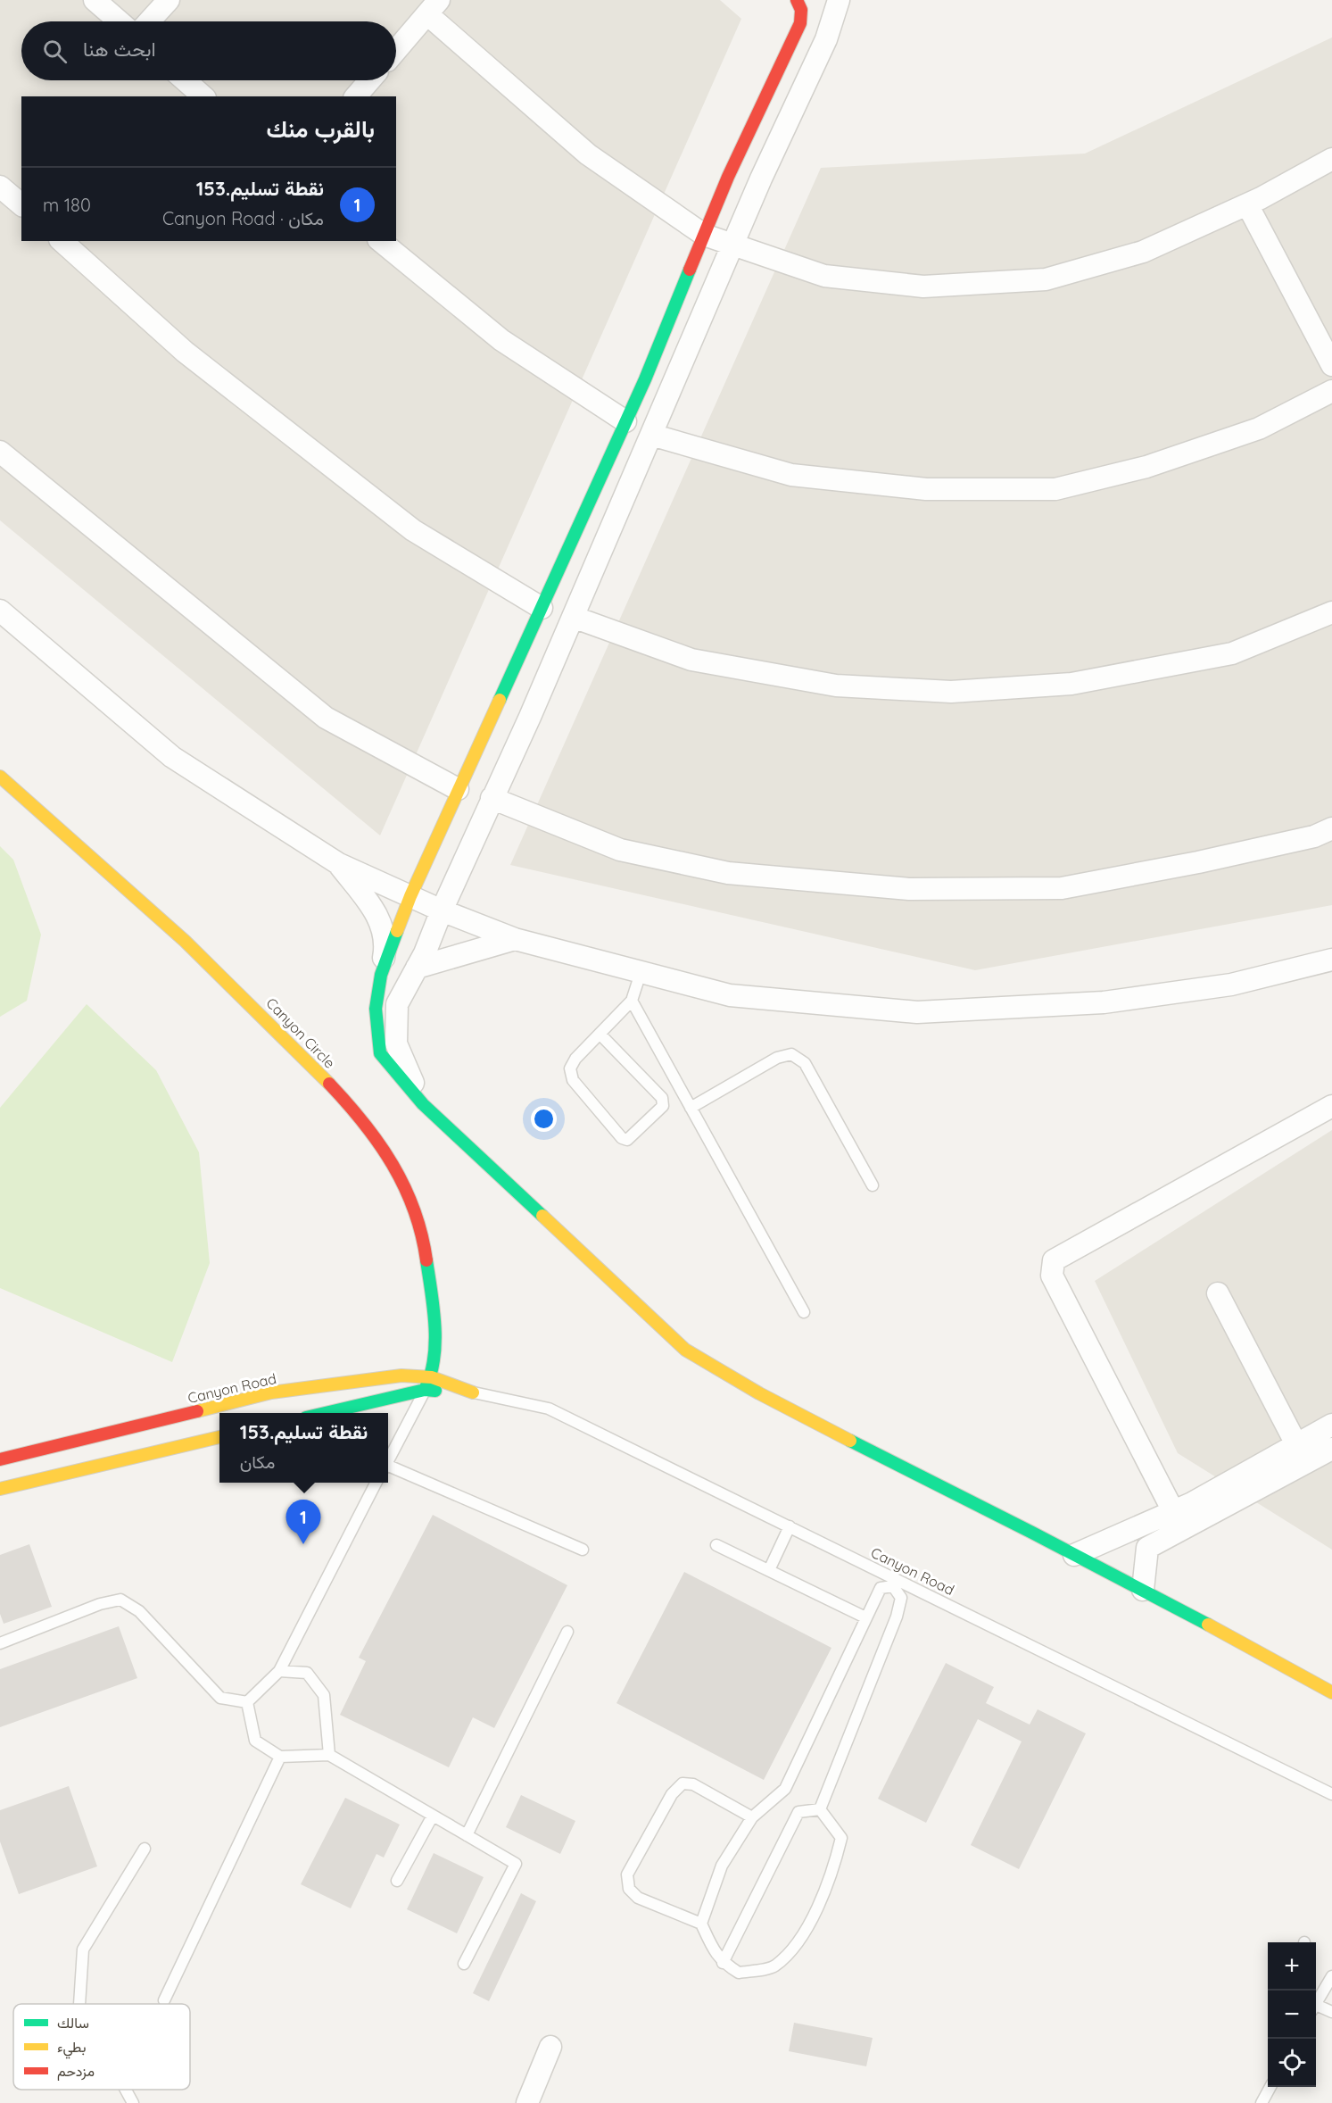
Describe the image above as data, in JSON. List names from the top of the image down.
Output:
{
  "streets": {
    "street": ["Canyon Circle", "Canyon Road"]
  },
  "crossings": [
    ["Canyon Circle", "Canyon Road"]
  ],
  "legend": ["سالك", "بطيء", "مزدحم"],
  "page": {
    "search": "ابحث هنا",
    "heading": "بالقرب منك",
    "list": [
      {
        "mark": "1",
        "name": "نقطة تسليم.153",
        "note": "مكان · Canyon Road",
        "value": "180 m"
      }
    ],
    "popup": ["نقطة تسليم.153", "مكان"],
    "pins": "1",
    "map_buttons": ["+", "−"]
  }
}
